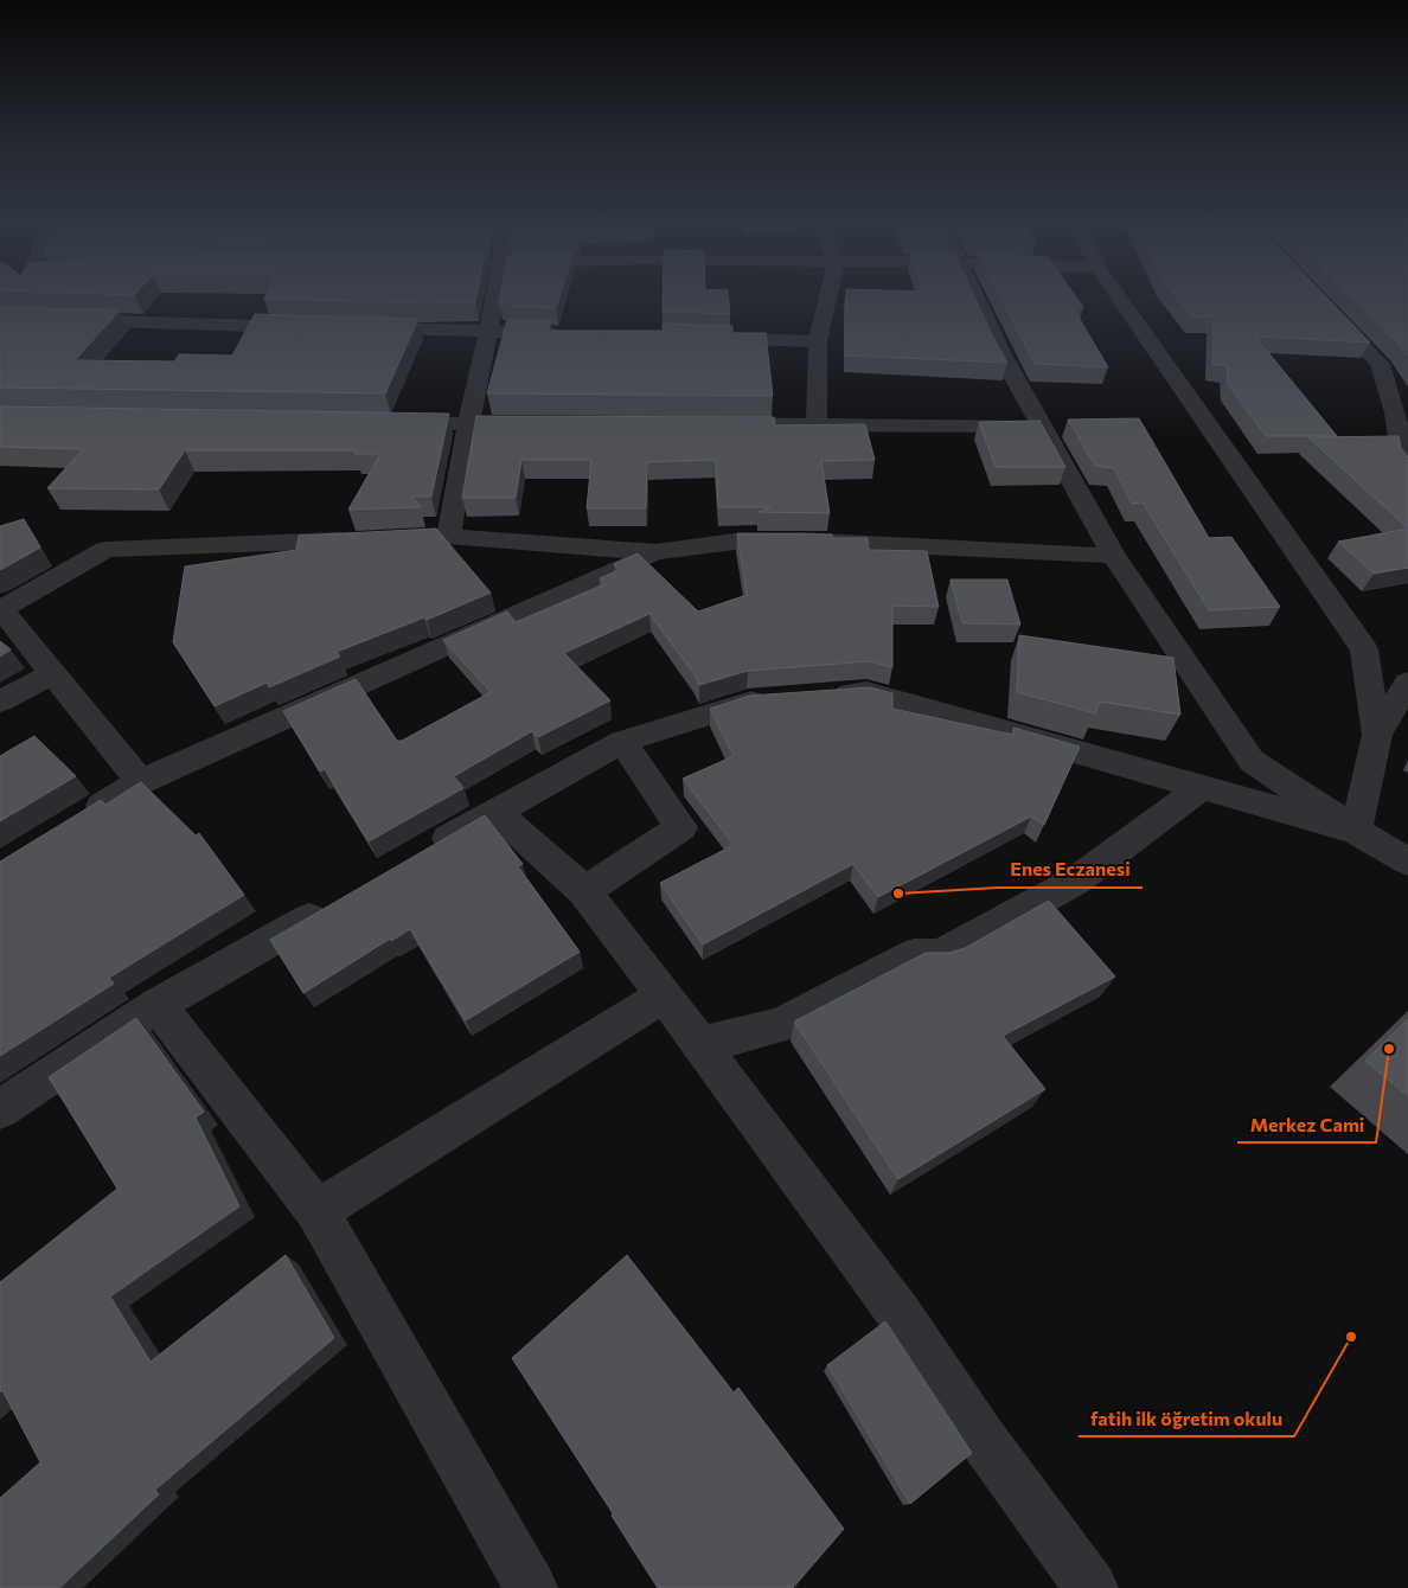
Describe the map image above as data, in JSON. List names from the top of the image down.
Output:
{
  "places": ["Enes Eczanesi", "Merkez Cami", "fatih ilk öğretim okulu"]
}
